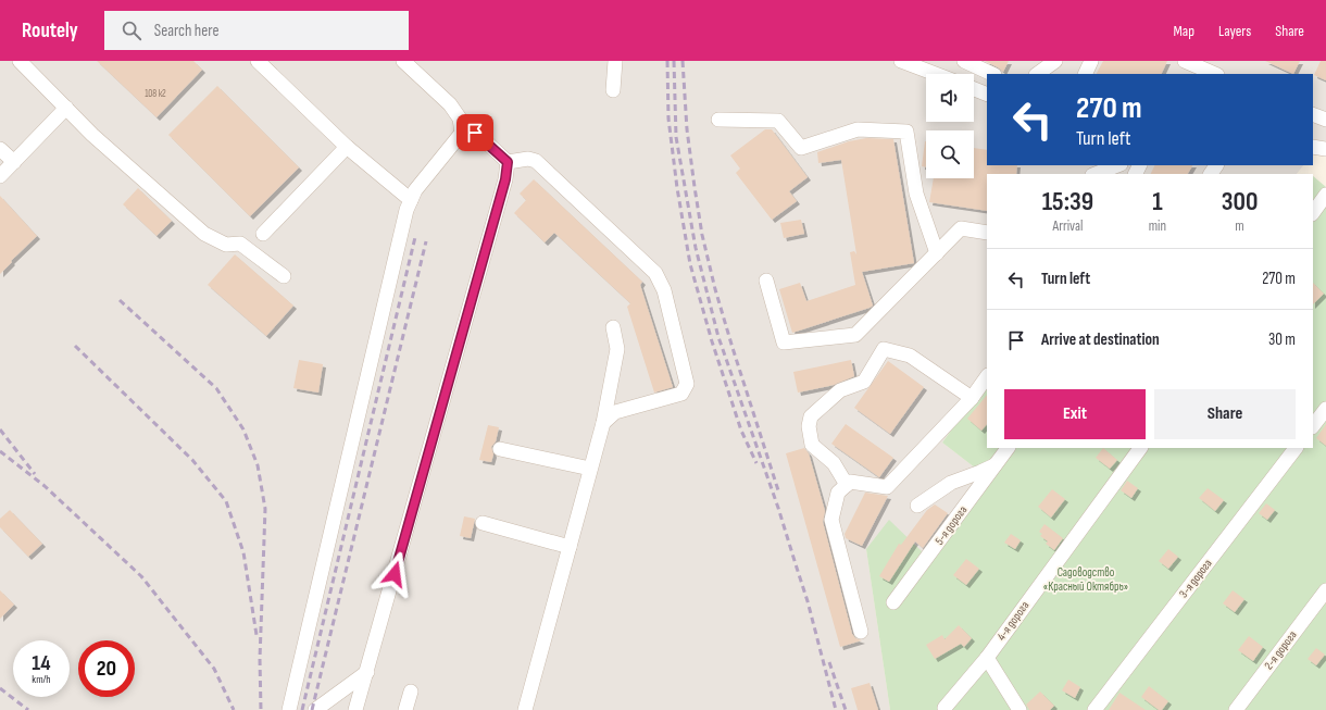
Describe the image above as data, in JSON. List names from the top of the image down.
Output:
{
  "streets": {
    "street": [
      "5-я дорога",
      "3-я дорога",
      "4-я дорога",
      "2-я дорога"
    ]
  },
  "parks": ["Садоводство «Красный Октябрь»"],
  "house_numbers": ["108 к2"],
  "page": {
    "header": "Routely",
    "search": "Search here",
    "nav": ["Map", "Layers", "Share"],
    "turn": ["270 m", "Turn left"],
    "eta": [
      "15:39",
      "Arrival",
      "1",
      "min",
      "300",
      "m"
    ],
    "list": [
      {
        "name": "Turn left",
        "value": "270 m"
      },
      {
        "name": "Arrive at destination",
        "value": "30 m"
      }
    ],
    "buttons": ["Exit", "Share"],
    "speed": "14 km/h",
    "limit": "20"
  }
}
